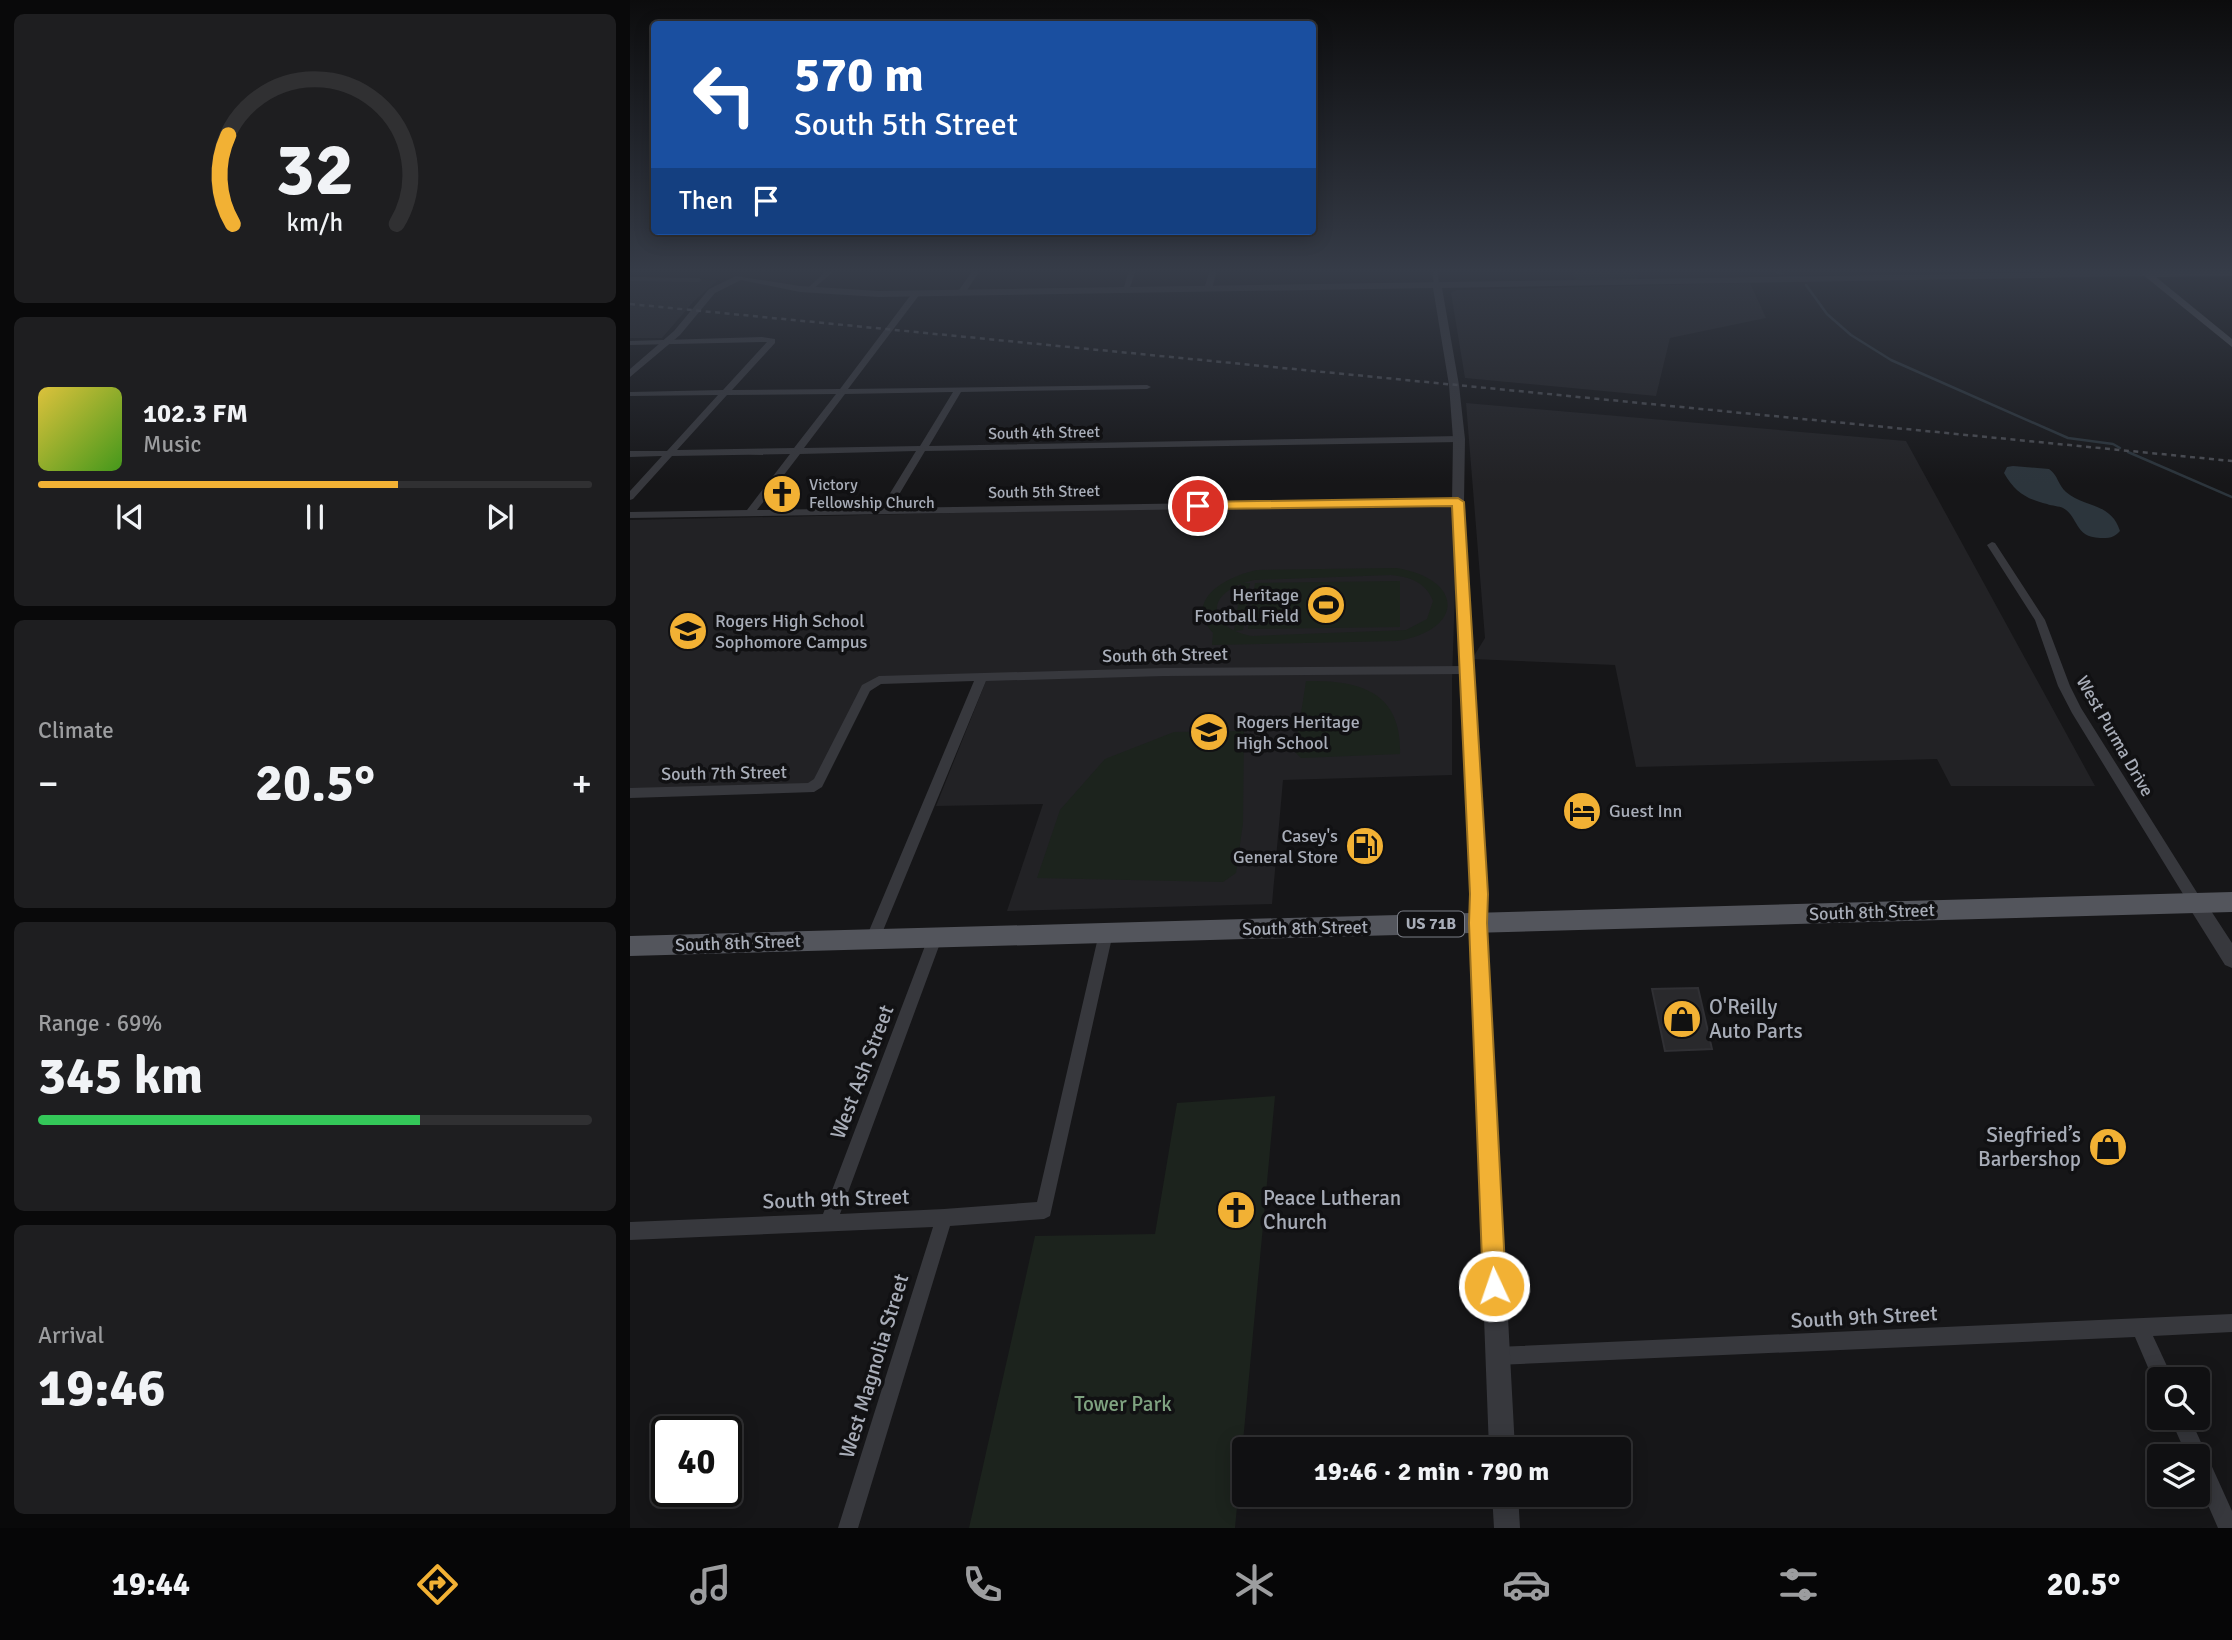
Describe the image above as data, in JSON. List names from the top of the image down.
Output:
{
  "streets": {
    "main road": ["South 8th Street", "US 71B"],
    "street": [
      "South 4th Street",
      "South 5th Street",
      "South 6th Street",
      "West Purma Drive",
      "South 7th Street",
      "West Ash Street",
      "South 9th Street",
      "West Magnolia Street"
    ]
  },
  "crossings": [
    ["South 6th Street", "South 7th Street"],
    ["West Purma Drive", "South 8th Street"],
    ["South 8th Street", "West Ash Street"],
    ["South 8th Street", "South 9th Street"],
    ["West Ash Street", "South 9th Street"],
    ["South 9th Street", "West Magnolia Street"]
  ],
  "parks": ["Tower Park"],
  "places": {
    "church": ["Victory Fellowship Church", "Peace Lutheran Church"],
    "sports": ["Heritage Football Field"],
    "school or university": ["Rogers High School Sophomore Campus", "Rogers Heritage High School"],
    "hotel": ["Guest Inn"],
    "fuel station": ["Casey's General Store"],
    "shop": ["O'Reilly Auto Parts", "Siegfried’s Barbershop"]
  },
  "page": {
    "turn": ["570 m", "South 5th Street"],
    "then": "Then",
    "song": ["102.3 FM", "Music"],
    "tile": [
      "Climate",
      ["Range · 69%", "345 km"],
      ["Arrival", "19:46"]
    ],
    "heat": ["−", "20.5°", "+"],
    "limit": "40",
    "trip": "19:46 · 2 min · 790 m",
    "tabs": ["19:44", "20.5°"],
    "gauge": ["32", "km/h"]
  }
}
